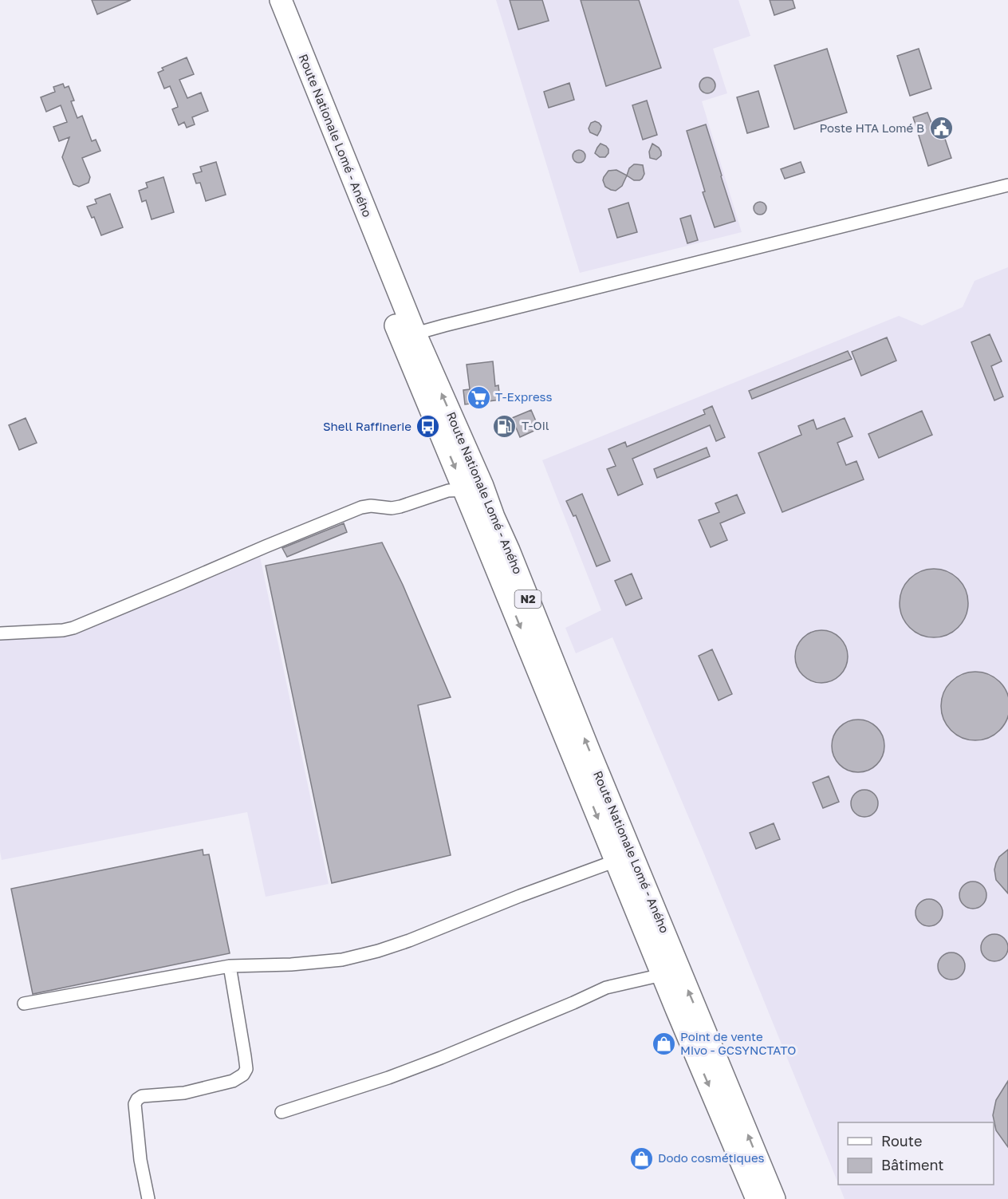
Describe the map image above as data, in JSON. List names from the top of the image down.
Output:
{
  "streets": {
    "highway": ["Route Nationale Lomé - Aného", "N2"]
  },
  "places": {
    "public building": ["Poste HTA Lomé B"],
    "supermarket": ["T-Express"],
    "fuel station": ["T-Oil"],
    "bus stop": ["Shell Raffinerie"],
    "shop": ["Point de vente Mivo - GCSYNCTATO", "Dodo cosmétiques"]
  },
  "legend": ["Route", "Bâtiment"]
}
